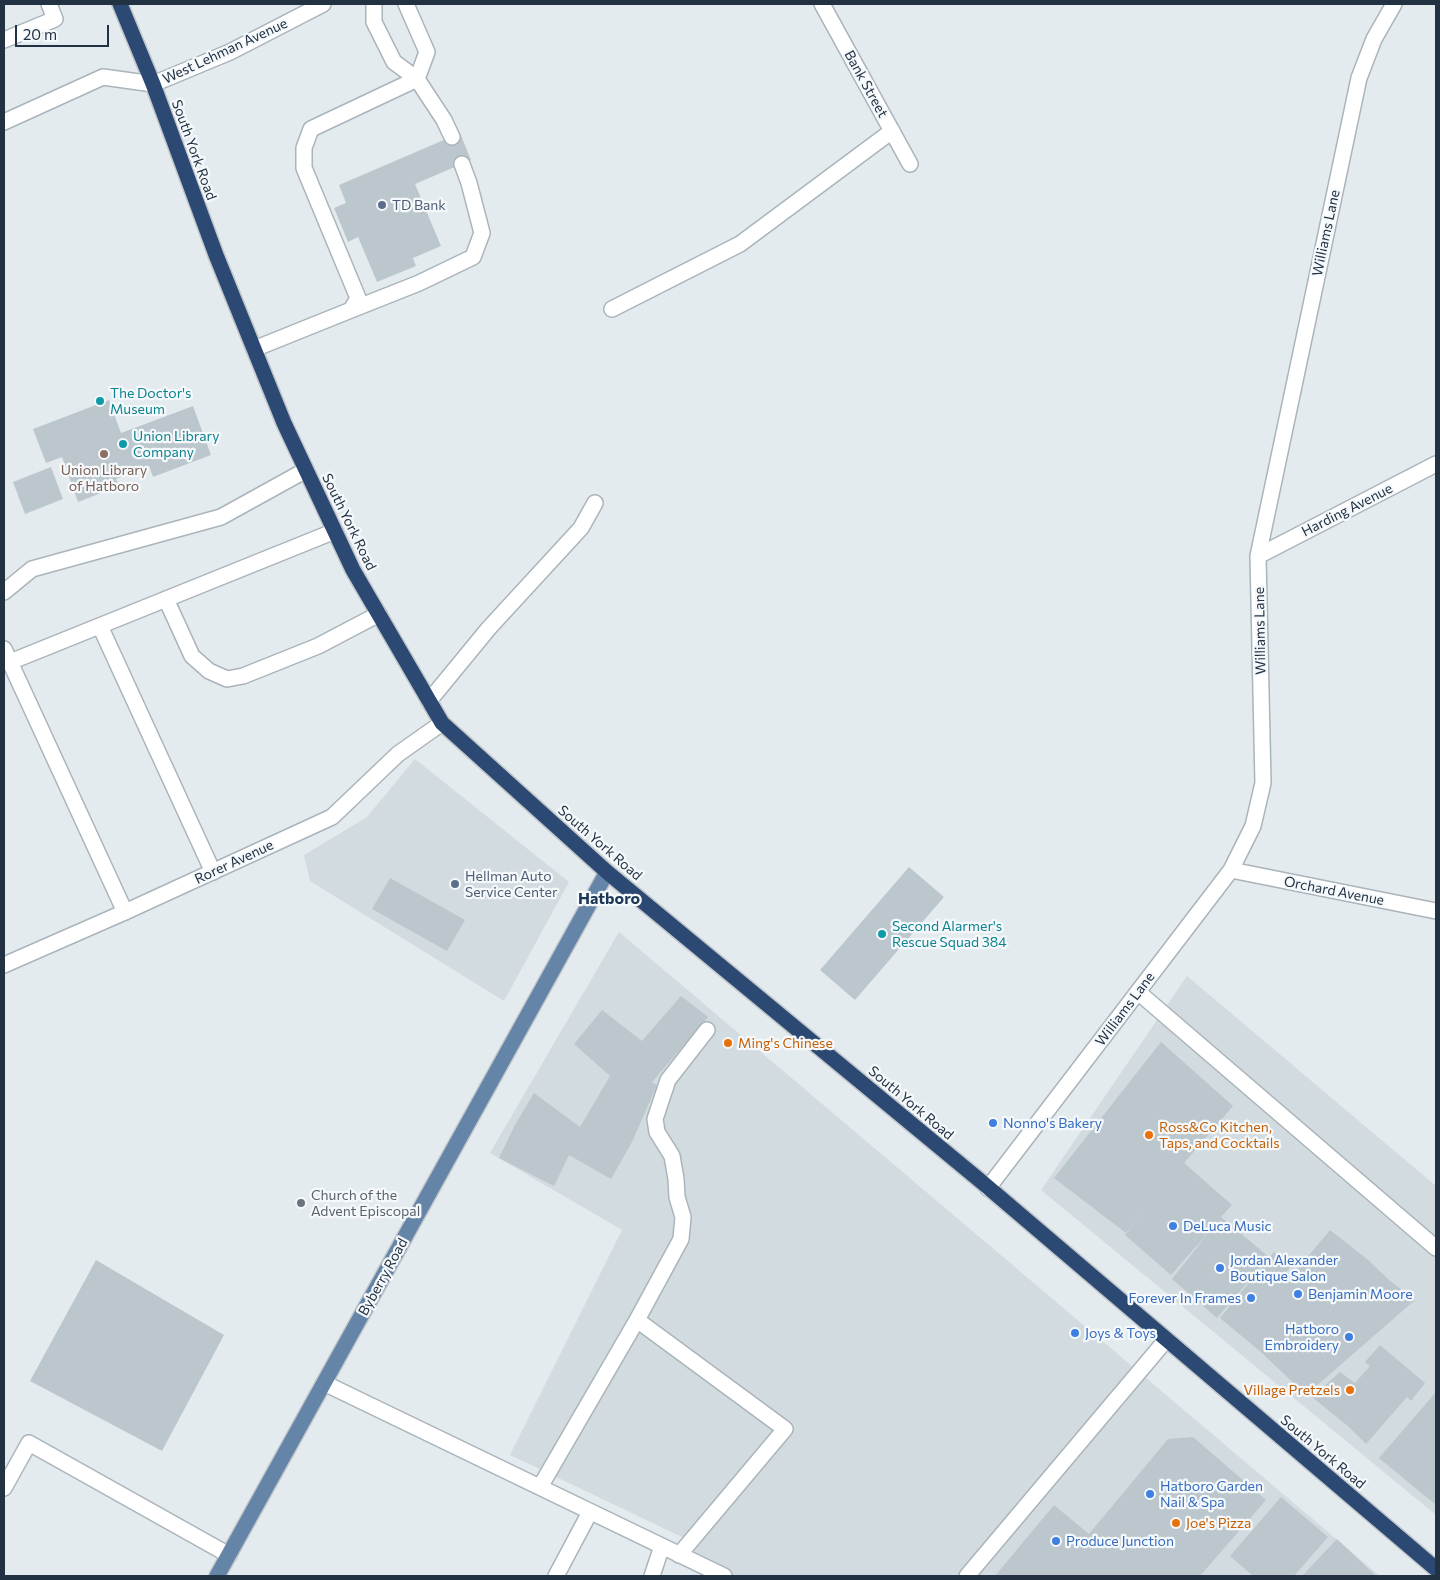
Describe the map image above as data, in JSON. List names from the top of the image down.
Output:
{
  "streets": {
    "highway": ["South York Road"],
    "main road": ["Byberry Road"],
    "street": [
      "West Lehman Avenue",
      "Bank Street",
      "Williams Lane",
      "Harding Avenue",
      "Rorer Avenue",
      "Orchard Avenue"
    ]
  },
  "crossings": [
    ["West Lehman Avenue", "South York Road"],
    ["South York Road", "Williams Lane"],
    ["South York Road", "Rorer Avenue"],
    ["South York Road", "Byberry Road"],
    ["Williams Lane", "Harding Avenue"],
    ["Williams Lane", "Orchard Avenue"]
  ],
  "districts": ["Hatboro"],
  "places": [
    "TD Bank",
    "The Doctor's Museum",
    "Union Library Company",
    "Union Library of Hatboro",
    "Hellman Auto Service Center",
    "Second Alarmer's Rescue Squad 384",
    "Ming's Chinese",
    "Nonno's Bakery",
    "Ross&Co Kitchen, Taps, and Cocktails",
    "Church of the Advent Episcopal",
    "DeLuca Music",
    "Jordan Alexander Boutique Salon",
    "Benjamin Moore",
    "Forever In Frames",
    "Joys & Toys",
    "Hatboro Embroidery",
    "Village Pretzels",
    "Hatboro Garden Nail & Spa",
    "Joe's Pizza",
    "Produce Junction"
  ],
  "scale_bar": "20 m"
}
